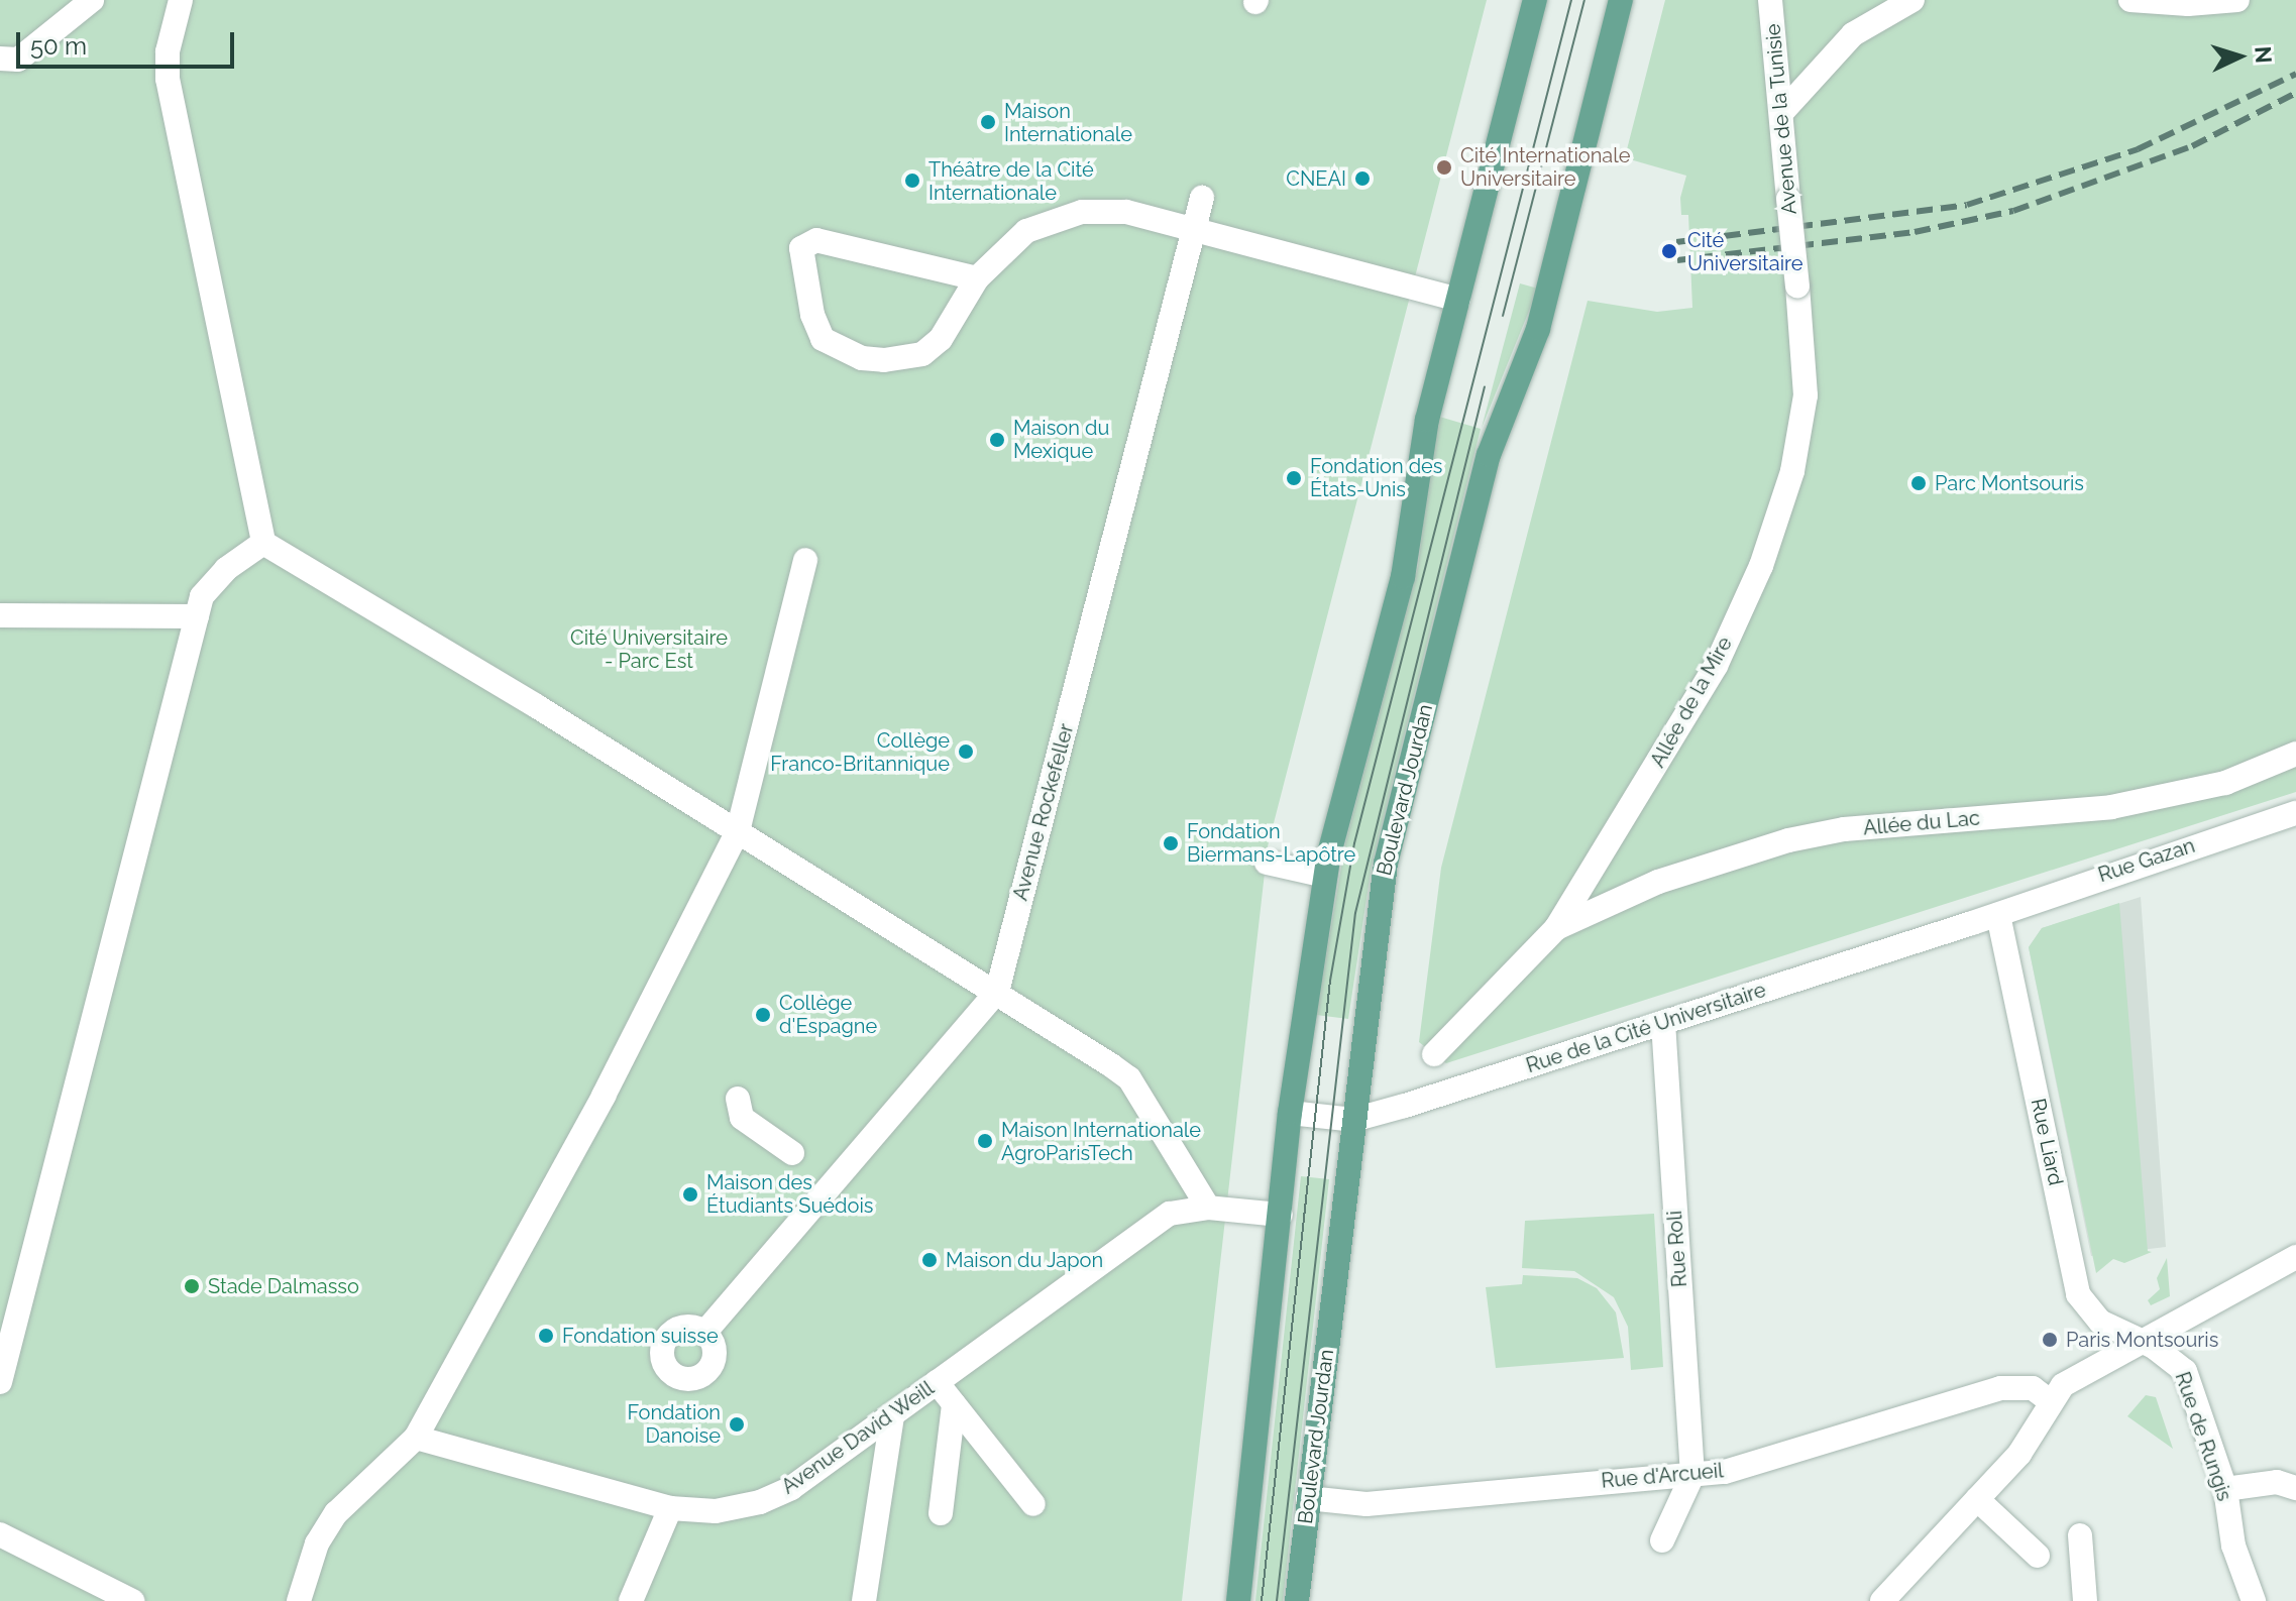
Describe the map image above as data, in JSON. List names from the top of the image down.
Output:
{
  "streets": {
    "main road": ["Boulevard Jourdan"],
    "street": [
      "Avenue de la Tunisie",
      "Allée de la Mire",
      "Avenue Rockefeller",
      "Allée du Lac",
      "Rue Gazan",
      "Rue de la Cité Universitaire",
      "Rue Liard",
      "Rue Roli",
      "Rue de Rungis",
      "Avenue David Weill",
      "Rue d'Arcueil"
    ]
  },
  "crossings": [
    ["Avenue de la Tunisie", "Allée de la Mire"],
    ["Allée de la Mire", "Allée du Lac"],
    ["Boulevard Jourdan", "Rue de la Cité Universitaire"],
    ["Boulevard Jourdan", "Rue d'Arcueil"],
    ["Rue Gazan", "Rue de la Cité Universitaire"],
    ["Rue Gazan", "Rue Liard"],
    ["Rue de la Cité Universitaire", "Rue Liard"],
    ["Rue de la Cité Universitaire", "Rue Roli"],
    ["Rue Liard", "Rue de Rungis"],
    ["Rue Roli", "Rue d'Arcueil"]
  ],
  "parks": ["Cité Universitaire - Parc Est"],
  "places": [
    "Maison Internationale",
    "Cité Internationale Universitaire",
    "CNEAI",
    "Théâtre de la Cité Internationale",
    "Cité Universitaire",
    "Maison du Mexique",
    "Fondation des États-Unis",
    "Parc Montsouris",
    "Collège Franco-Britannique",
    "Fondation Biermans-Lapôtre",
    "Collège d'Espagne",
    "Maison Internationale AgroParisTech",
    "Maison des Étudiants Suédois",
    "Maison du Japon",
    "Stade Dalmasso",
    "Fondation suisse",
    "Paris Montsouris",
    "Fondation Danoise"
  ],
  "scale_bar": "50 m",
  "north": "right"
}
